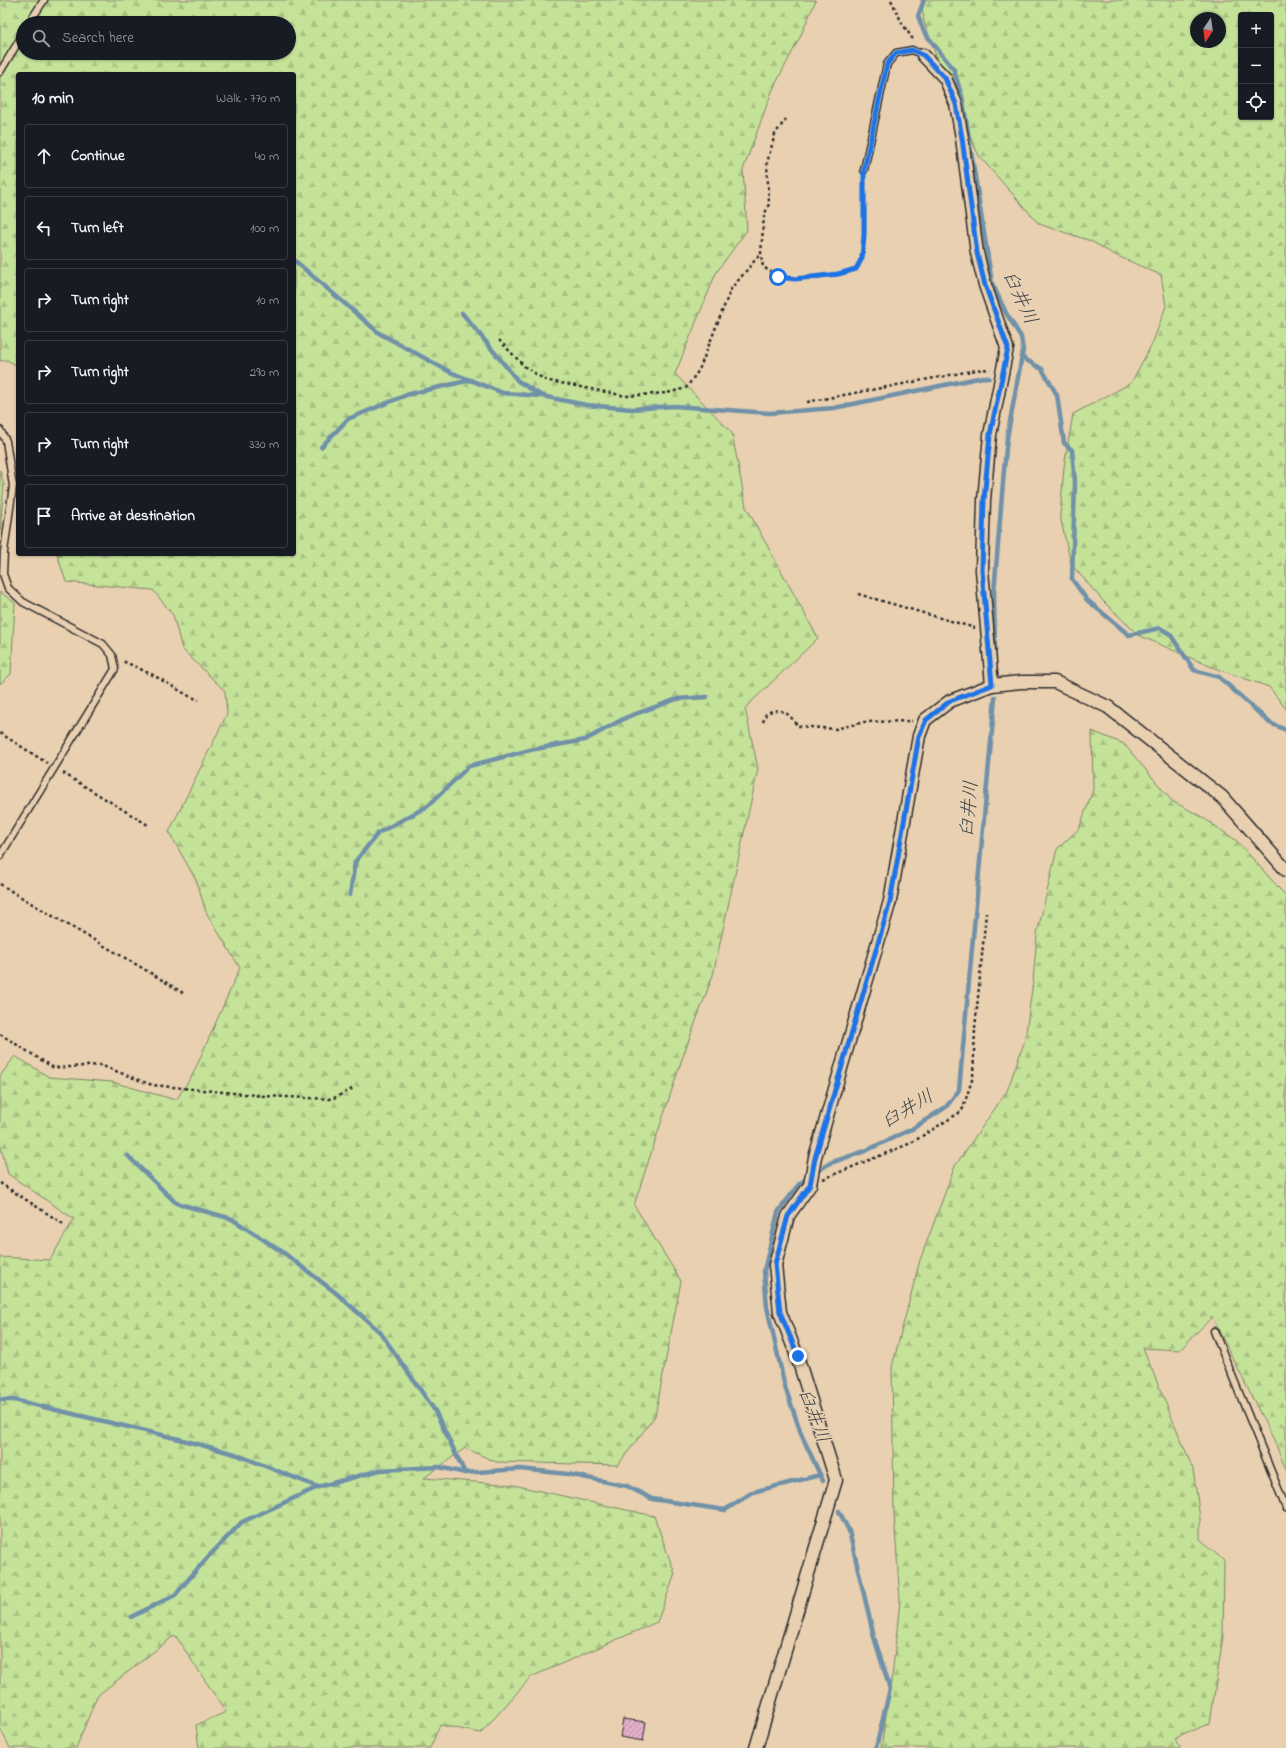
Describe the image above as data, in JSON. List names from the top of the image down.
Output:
{
  "water": ["臼井川"],
  "north": "bottom",
  "page": {
    "map_buttons": ["+", "−"],
    "search": "Search here",
    "heading": ["10 min", "Walk · 770 m"],
    "list": [
      ["Continue", "40 m"],
      ["Turn left", "100 m"],
      ["Turn right", "10 m"],
      ["Turn right", "290 m"],
      ["Turn right", "330 m"],
      "Arrive at destination"
    ]
  }
}
